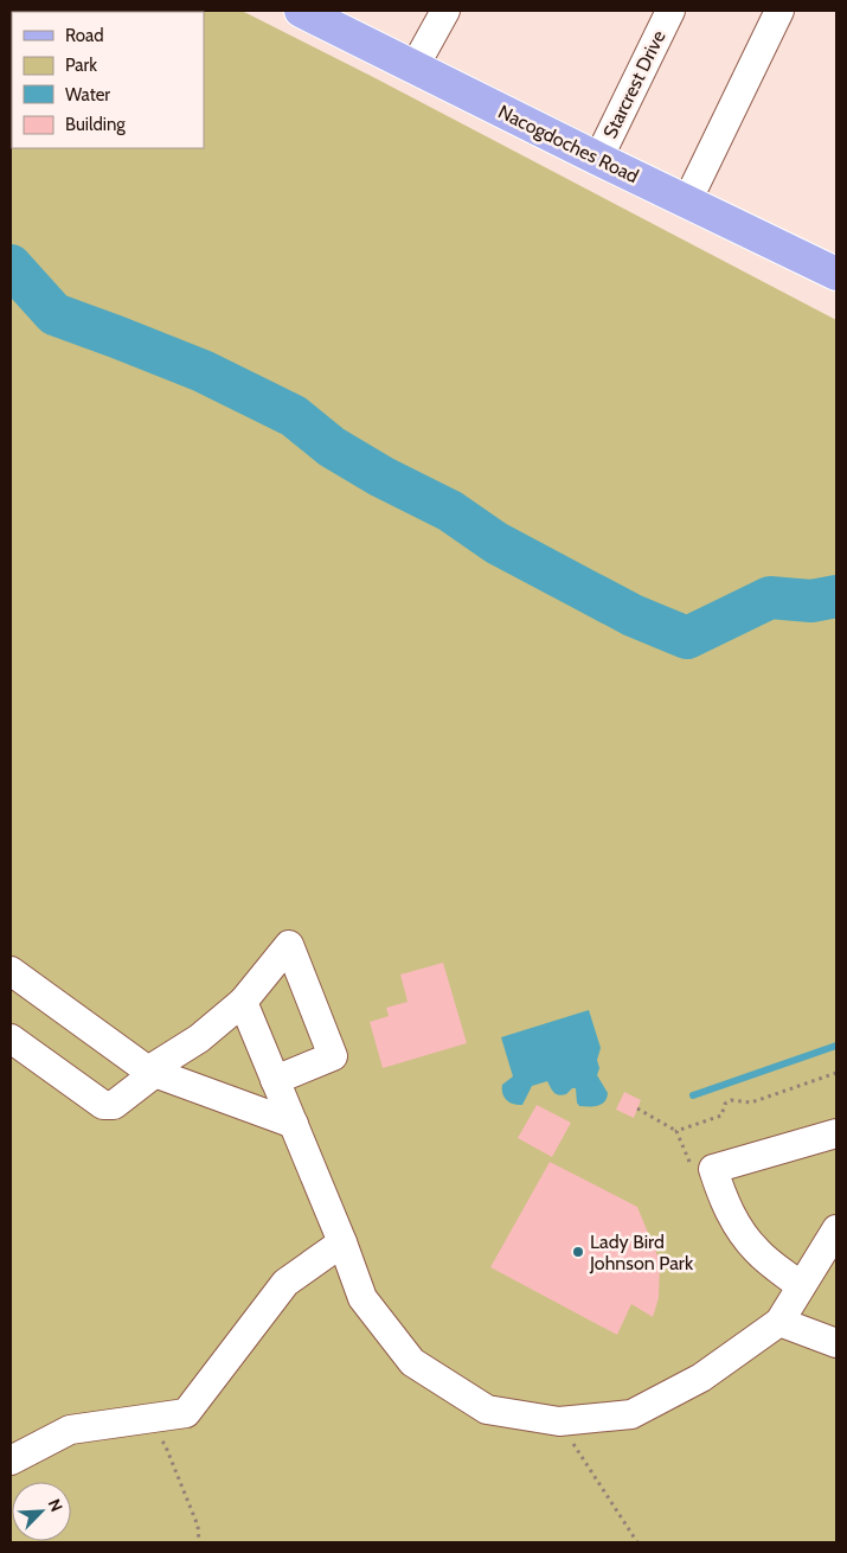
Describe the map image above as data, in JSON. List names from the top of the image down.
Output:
{
  "streets": {
    "main road": ["Nacogdoches Road"],
    "street": ["Starcrest Drive"]
  },
  "crossings": [
    ["Starcrest Drive", "Nacogdoches Road"]
  ],
  "places": ["Lady Bird Johnson Park"],
  "legend": [
    "Road",
    "Park",
    "Water",
    "Building"
  ],
  "north": "top right"
}
